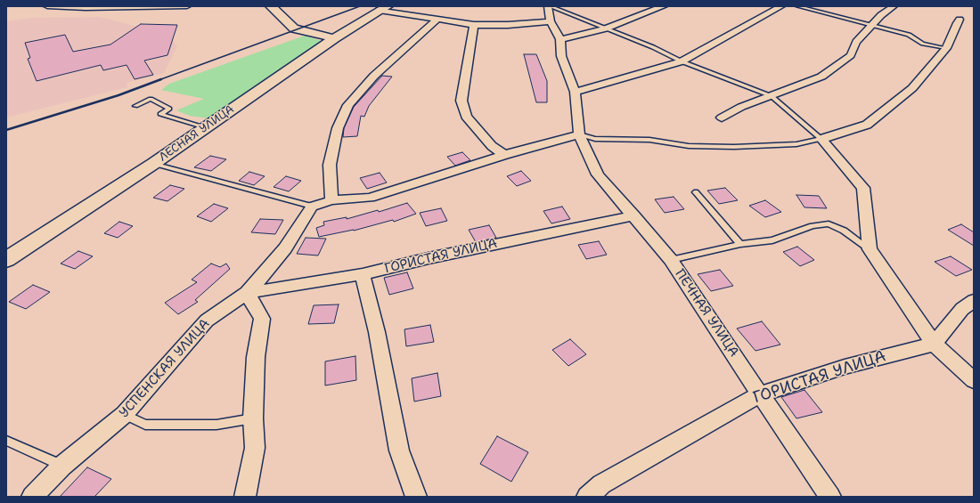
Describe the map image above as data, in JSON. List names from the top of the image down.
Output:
{
  "streets": {
    "main road": ["ЛЕСНАЯ УЛИЦА"],
    "street": ["ГОРИСТАЯ УЛИЦА", "ПЕЧНАЯ УЛИЦА", "УСПЕНСКАЯ УЛИЦА"]
  },
  "crossings": [
    ["ГОРИСТАЯ УЛИЦА", "ПЕЧНАЯ УЛИЦА"],
    ["ГОРИСТАЯ УЛИЦА", "УСПЕНСКАЯ УЛИЦА"]
  ]
}
